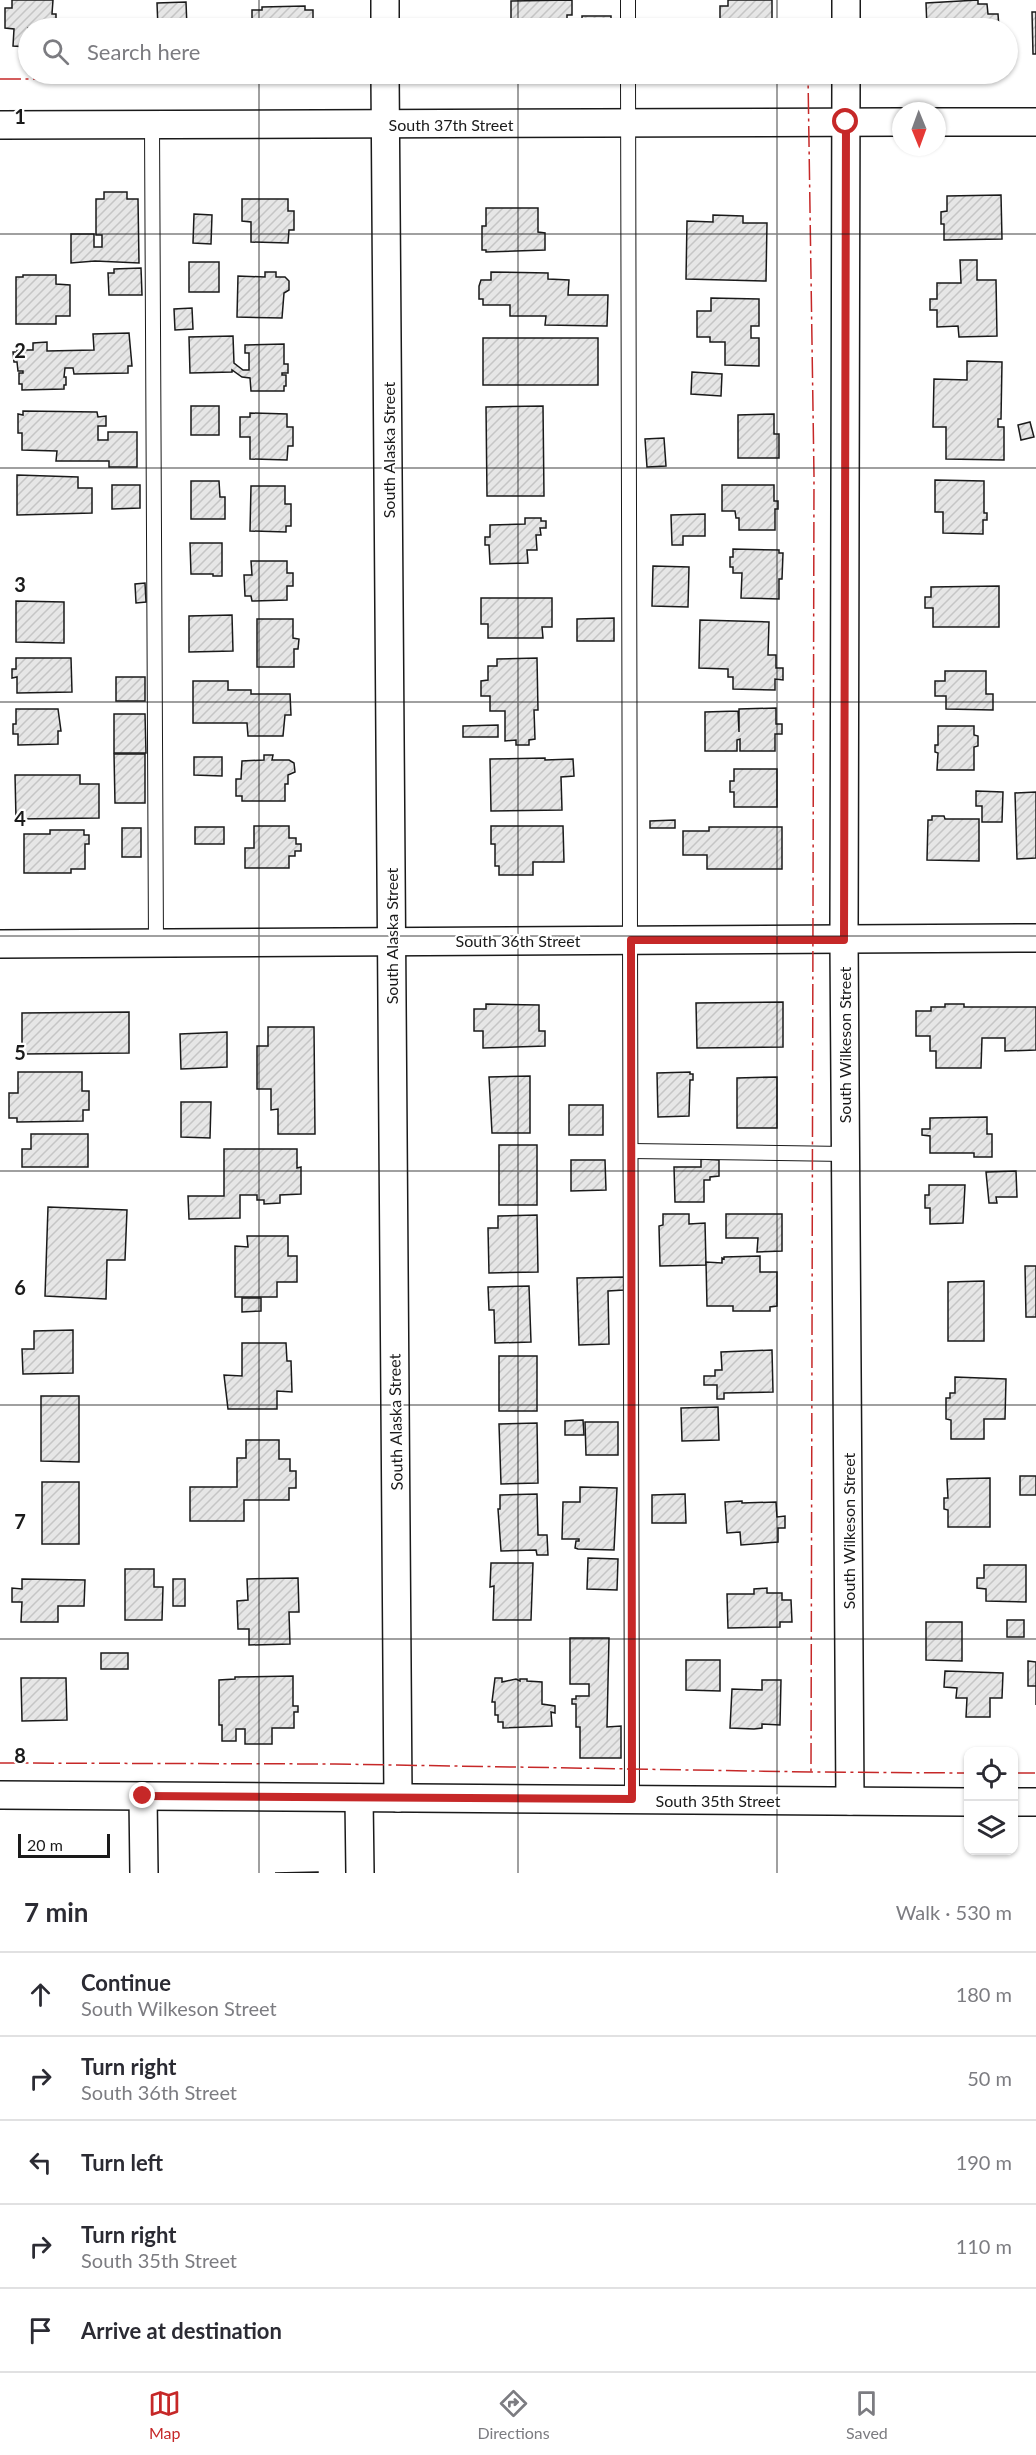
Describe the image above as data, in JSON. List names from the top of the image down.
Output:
{
  "streets": {
    "street": [
      "South 37th Street",
      "South Alaska Street",
      "South 36th Street",
      "South Wilkeson Street",
      "South 35th Street"
    ]
  },
  "crossings": [
    ["South 37th Street", "South Alaska Street"],
    ["South 37th Street", "South Wilkeson Street"],
    ["South Alaska Street", "South 36th Street"],
    ["South Alaska Street", "South 35th Street"],
    ["South 36th Street", "South Wilkeson Street"],
    ["South Wilkeson Street", "South 35th Street"]
  ],
  "scale_bar": "20 m",
  "north": "bottom",
  "page": {
    "search": "Search here",
    "scale": "20 m",
    "heading": ["7 min", "Walk · 530 m"],
    "list": [
      ["Continue", "South Wilkeson Street", "180 m"],
      ["Turn right", "South 36th Street", "50 m"],
      ["Turn left", "190 m"],
      ["Turn right", "South 35th Street", "110 m"],
      "Arrive at destination"
    ],
    "nav": ["Map", "Directions", "Saved"]
  },
  "grid": {
    "rows": [
      "1",
      "2",
      "3",
      "4",
      "5",
      "6",
      "7",
      "8"
    ]
  }
}
